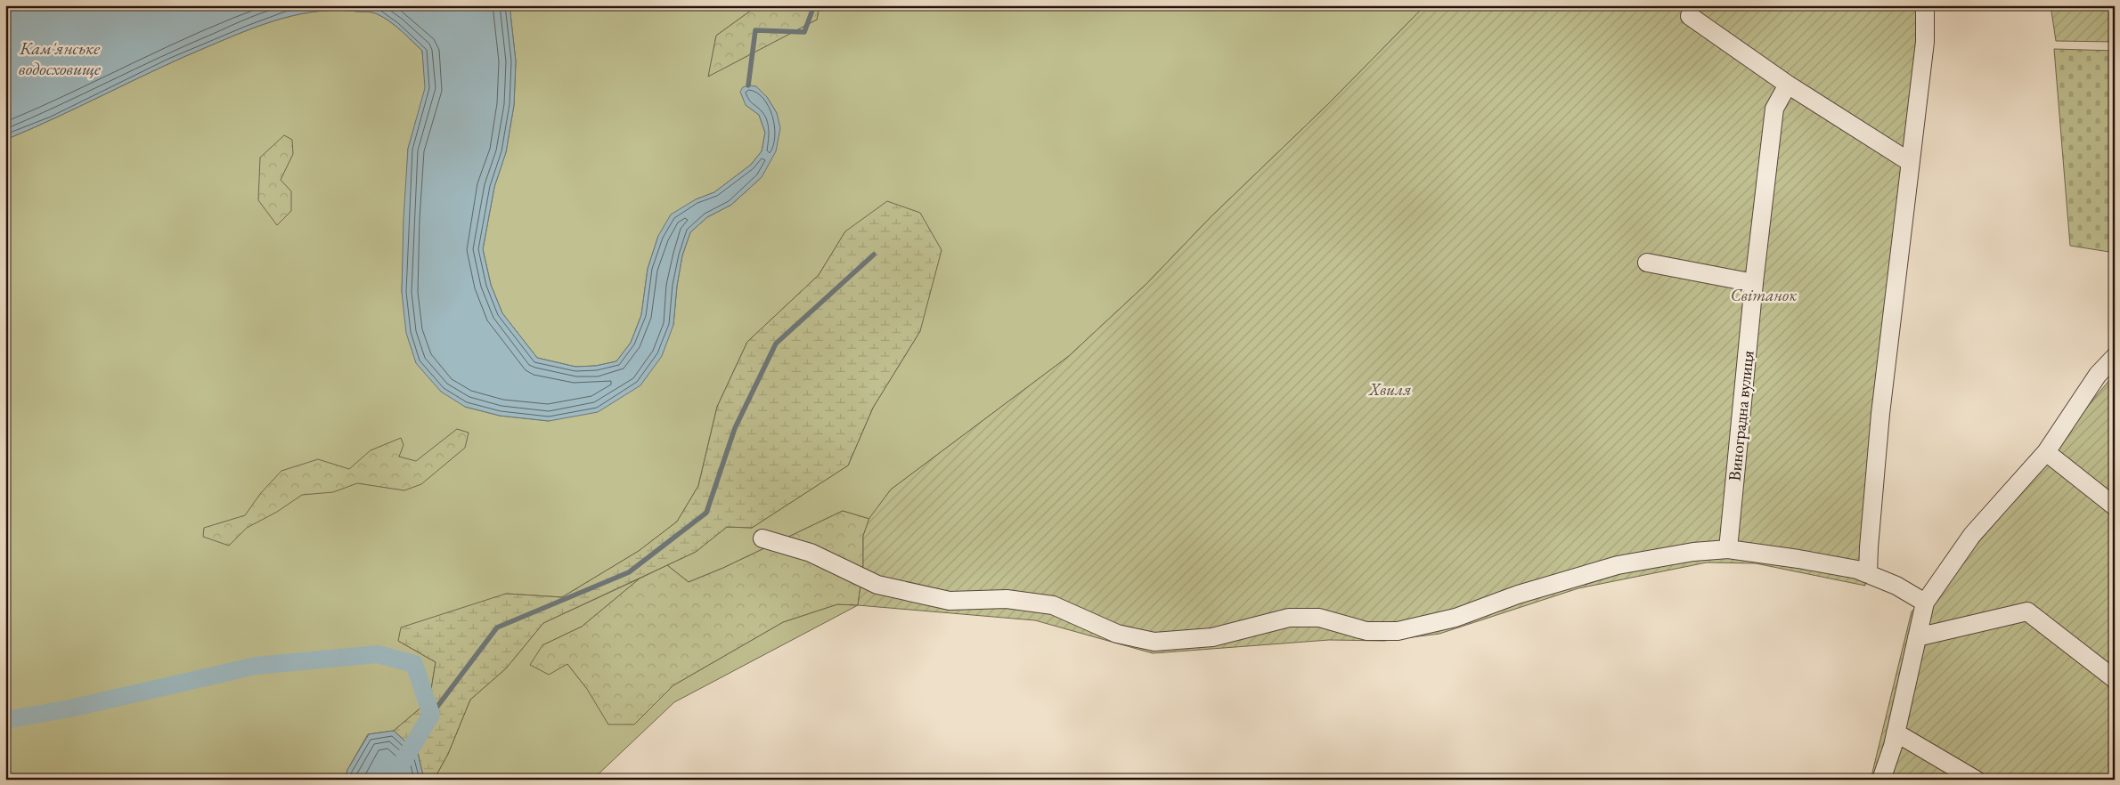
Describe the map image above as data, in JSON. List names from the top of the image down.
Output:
{
  "streets": {
    "street": ["Виноградна вулиця"]
  },
  "water": ["Кам'янське водосховище"],
  "parks": ["Світанок", "Хвиля"]
}
